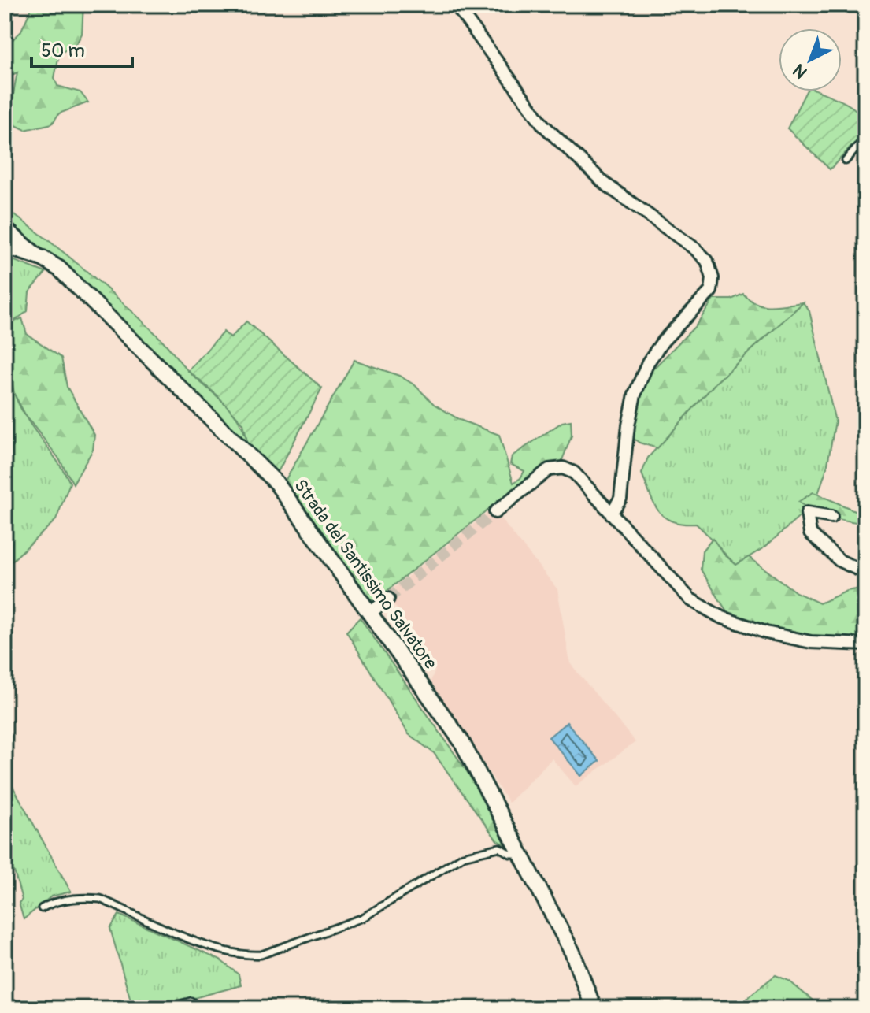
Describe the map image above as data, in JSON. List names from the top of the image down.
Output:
{
  "streets": {
    "street": ["Strada del Santissimo Salvatore"]
  },
  "scale_bar": "50 m",
  "north": "bottom left"
}
